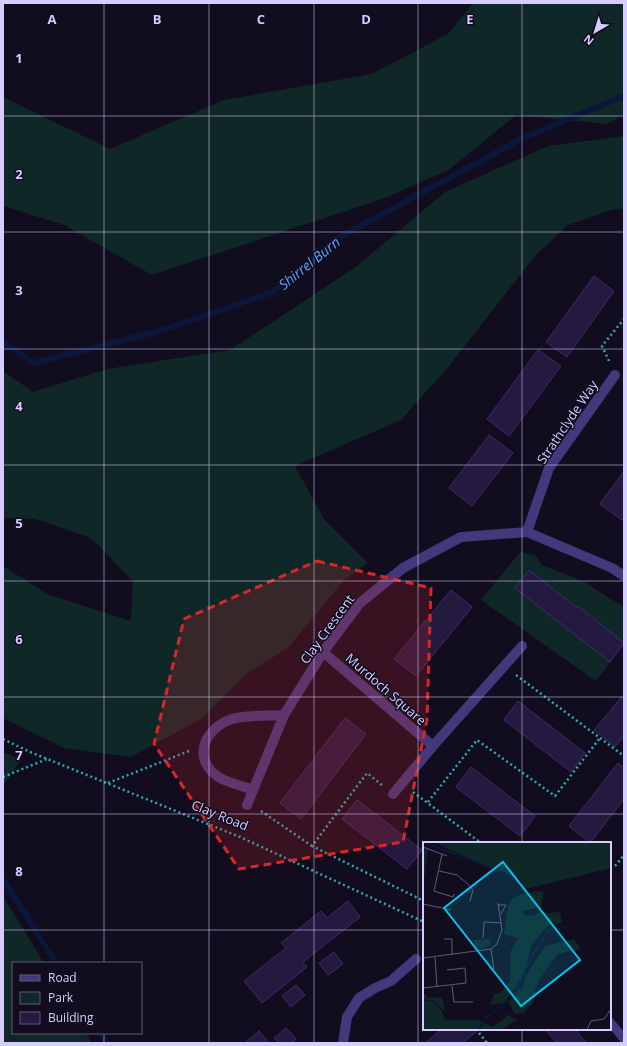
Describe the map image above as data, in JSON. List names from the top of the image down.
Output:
{
  "streets": {
    "street": ["Strathclyde Way", "Clay Crescent", "Murdoch Square"],
    "path": ["Clay Road"]
  },
  "crossings": [
    ["Strathclyde Way", "Clay Crescent"],
    ["Clay Crescent", "Murdoch Square"]
  ],
  "water": ["Shirrel Burn"],
  "legend": ["Road", "Park", "Building"],
  "north": "bottom left",
  "grid": {
    "columns": [
      "A",
      "B",
      "C",
      "D",
      "E"
    ],
    "rows": [
      "1",
      "2",
      "3",
      "4",
      "5",
      "6",
      "7",
      "8"
    ]
  }
}
